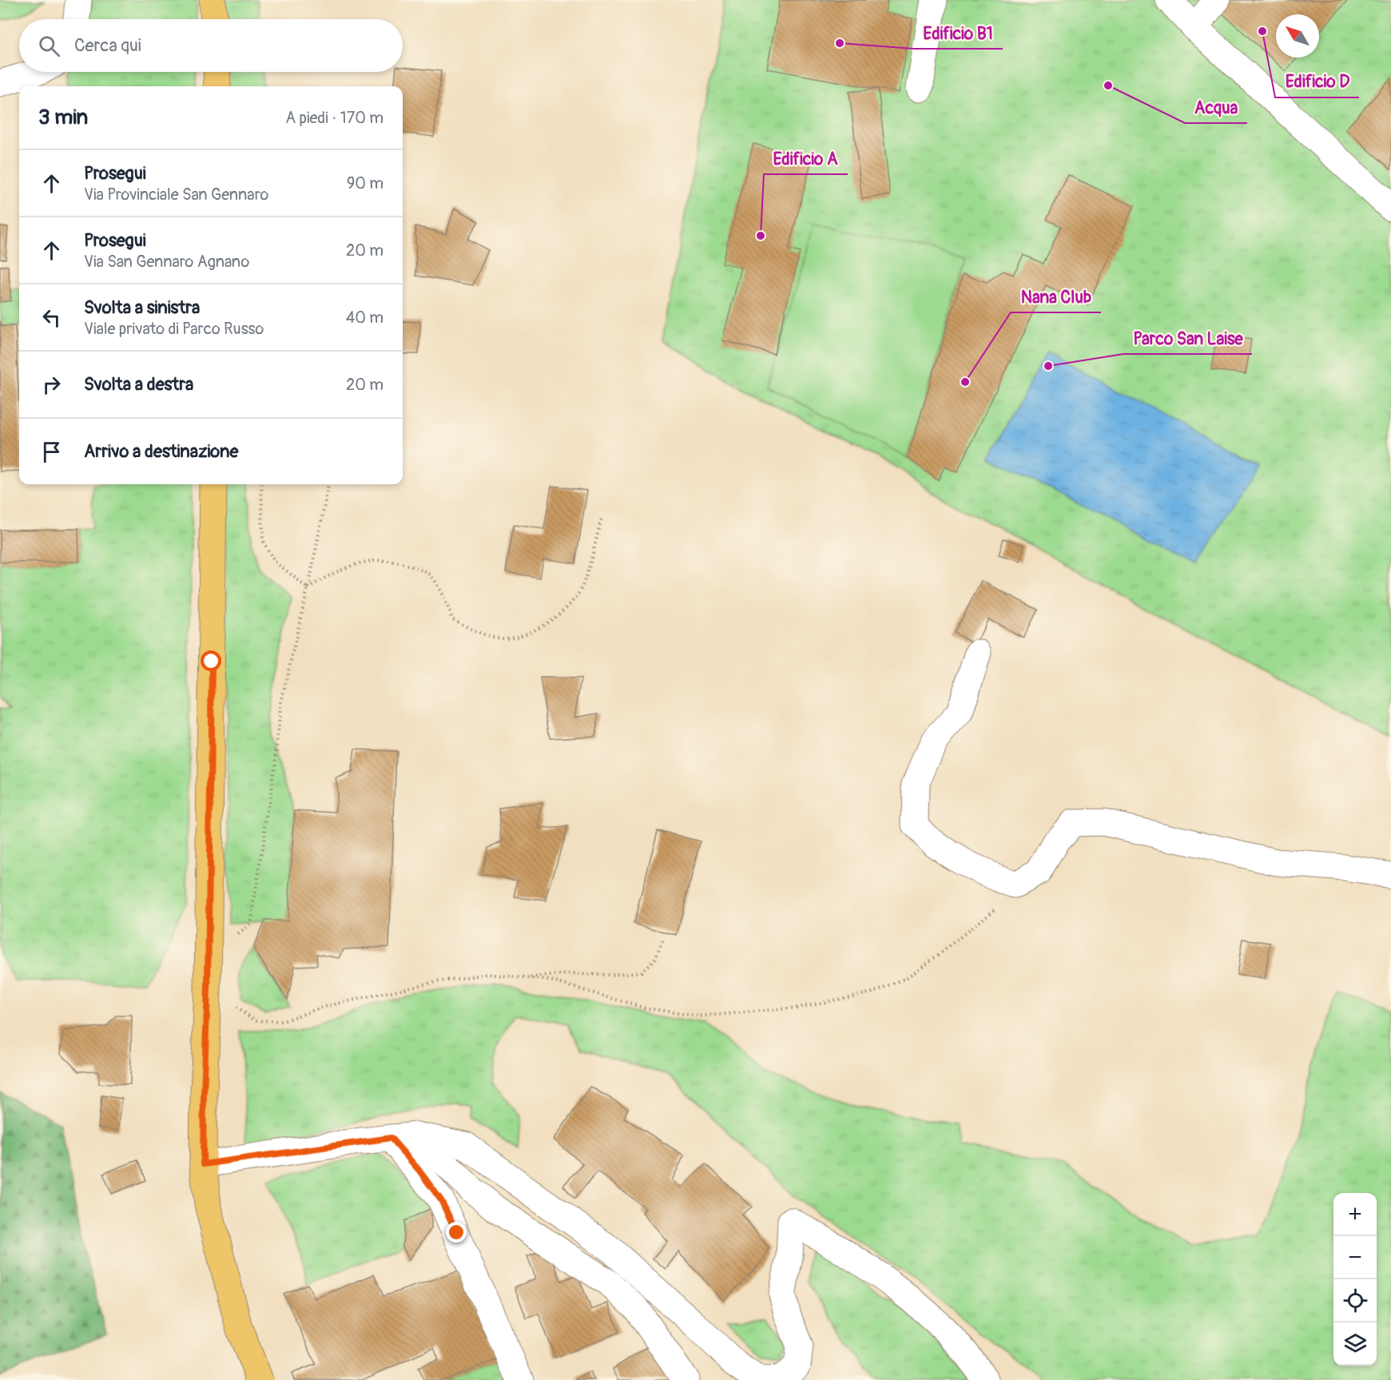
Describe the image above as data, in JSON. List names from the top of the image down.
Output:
{
  "places": [
    "Edificio D",
    "Edificio B1",
    "Acqua",
    "Edificio A",
    "Parco San Laise",
    "Nana Club"
  ],
  "north": "top left",
  "page": {
    "search": "Cerca qui",
    "heading": ["3 min", "A piedi · 170 m"],
    "list": [
      ["Prosegui", "Via Provinciale San Gennaro", "90 m"],
      ["Prosegui", "Via San Gennaro Agnano", "20 m"],
      ["Svolta a sinistra", "Viale privato di Parco Russo", "40 m"],
      ["Svolta a destra", "20 m"],
      "Arrivo a destinazione"
    ],
    "map_buttons": ["+", "−"]
  }
}
